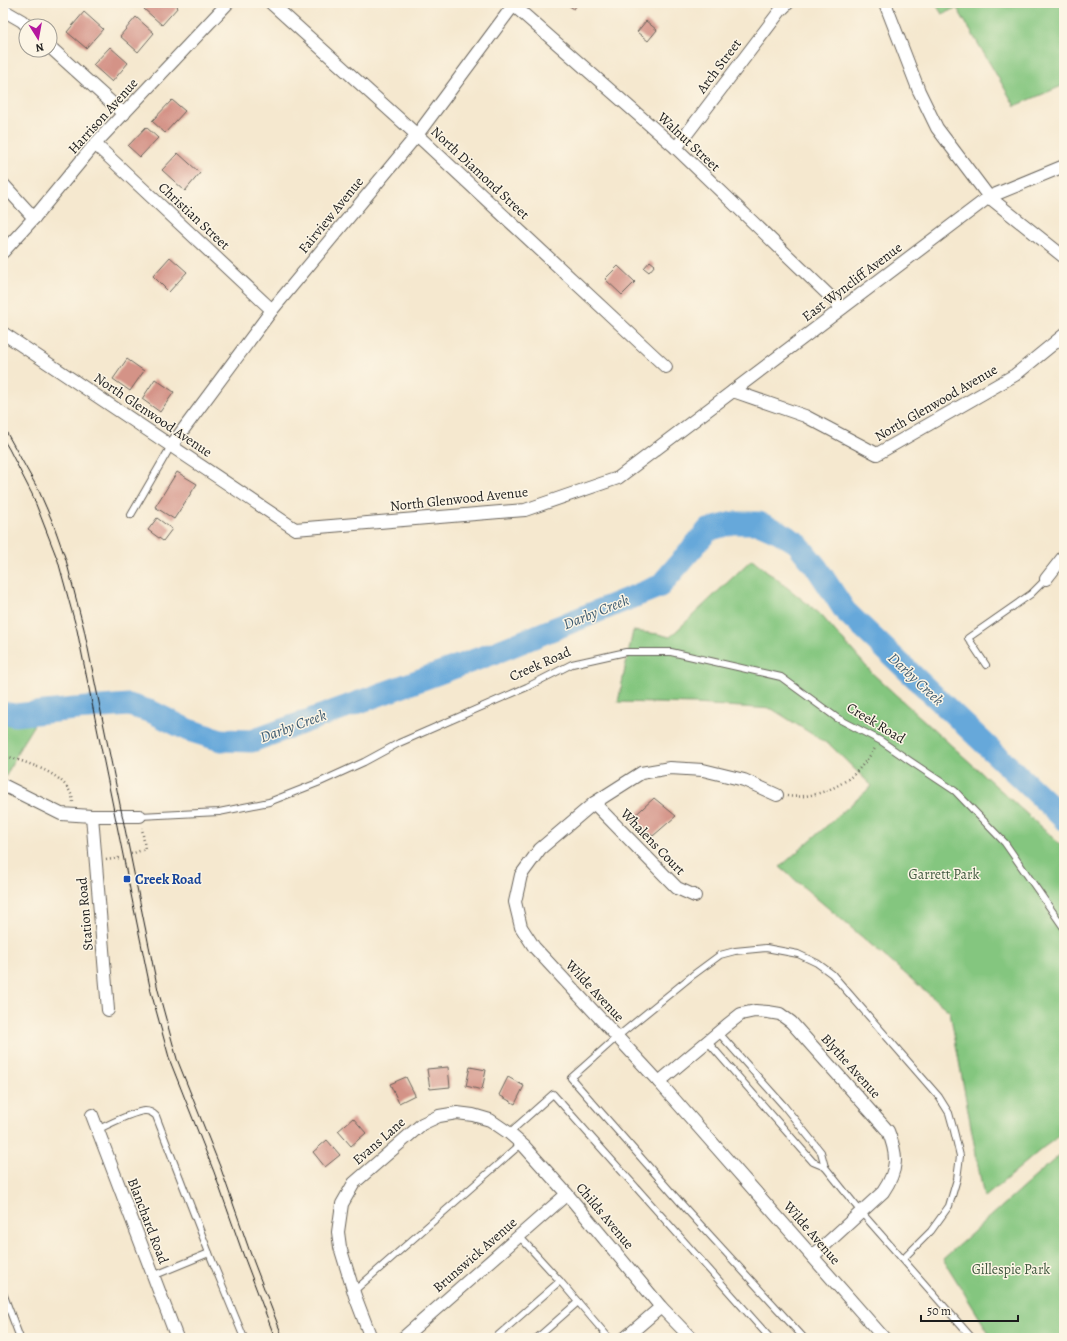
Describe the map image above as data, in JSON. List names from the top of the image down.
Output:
{
  "streets": {
    "street": [
      "Arch Street",
      "Harrison Avenue",
      "Walnut Street",
      "North Diamond Street",
      "Fairview Avenue",
      "Christian Street",
      "East Wyncliff Avenue",
      "North Glenwood Avenue",
      "Creek Road",
      "Whalens Court",
      "Station Road",
      "Wilde Avenue",
      "Blythe Avenue",
      "Evans Lane",
      "Childs Avenue",
      "Blanchard Road",
      "Brunswick Avenue"
    ]
  },
  "crossings": [
    ["Arch Street", "Walnut Street"],
    ["Harrison Avenue", "Christian Street"],
    ["Walnut Street", "Fairview Avenue"],
    ["Walnut Street", "East Wyncliff Avenue"],
    ["North Diamond Street", "Fairview Avenue"],
    ["Fairview Avenue", "Christian Street"],
    ["Fairview Avenue", "North Glenwood Avenue"],
    ["East Wyncliff Avenue", "North Glenwood Avenue"],
    ["Creek Road", "Station Road"],
    ["Whalens Court", "Wilde Avenue"],
    ["Wilde Avenue", "Blythe Avenue"],
    ["Evans Lane", "Childs Avenue"],
    ["Childs Avenue", "Brunswick Avenue"]
  ],
  "water": ["Darby Creek"],
  "parks": ["Garrett Park", "Gillespie Park"],
  "places": {
    "transit": ["Creek Road"]
  },
  "scale_bar": "50 m",
  "north": "bottom"
}
